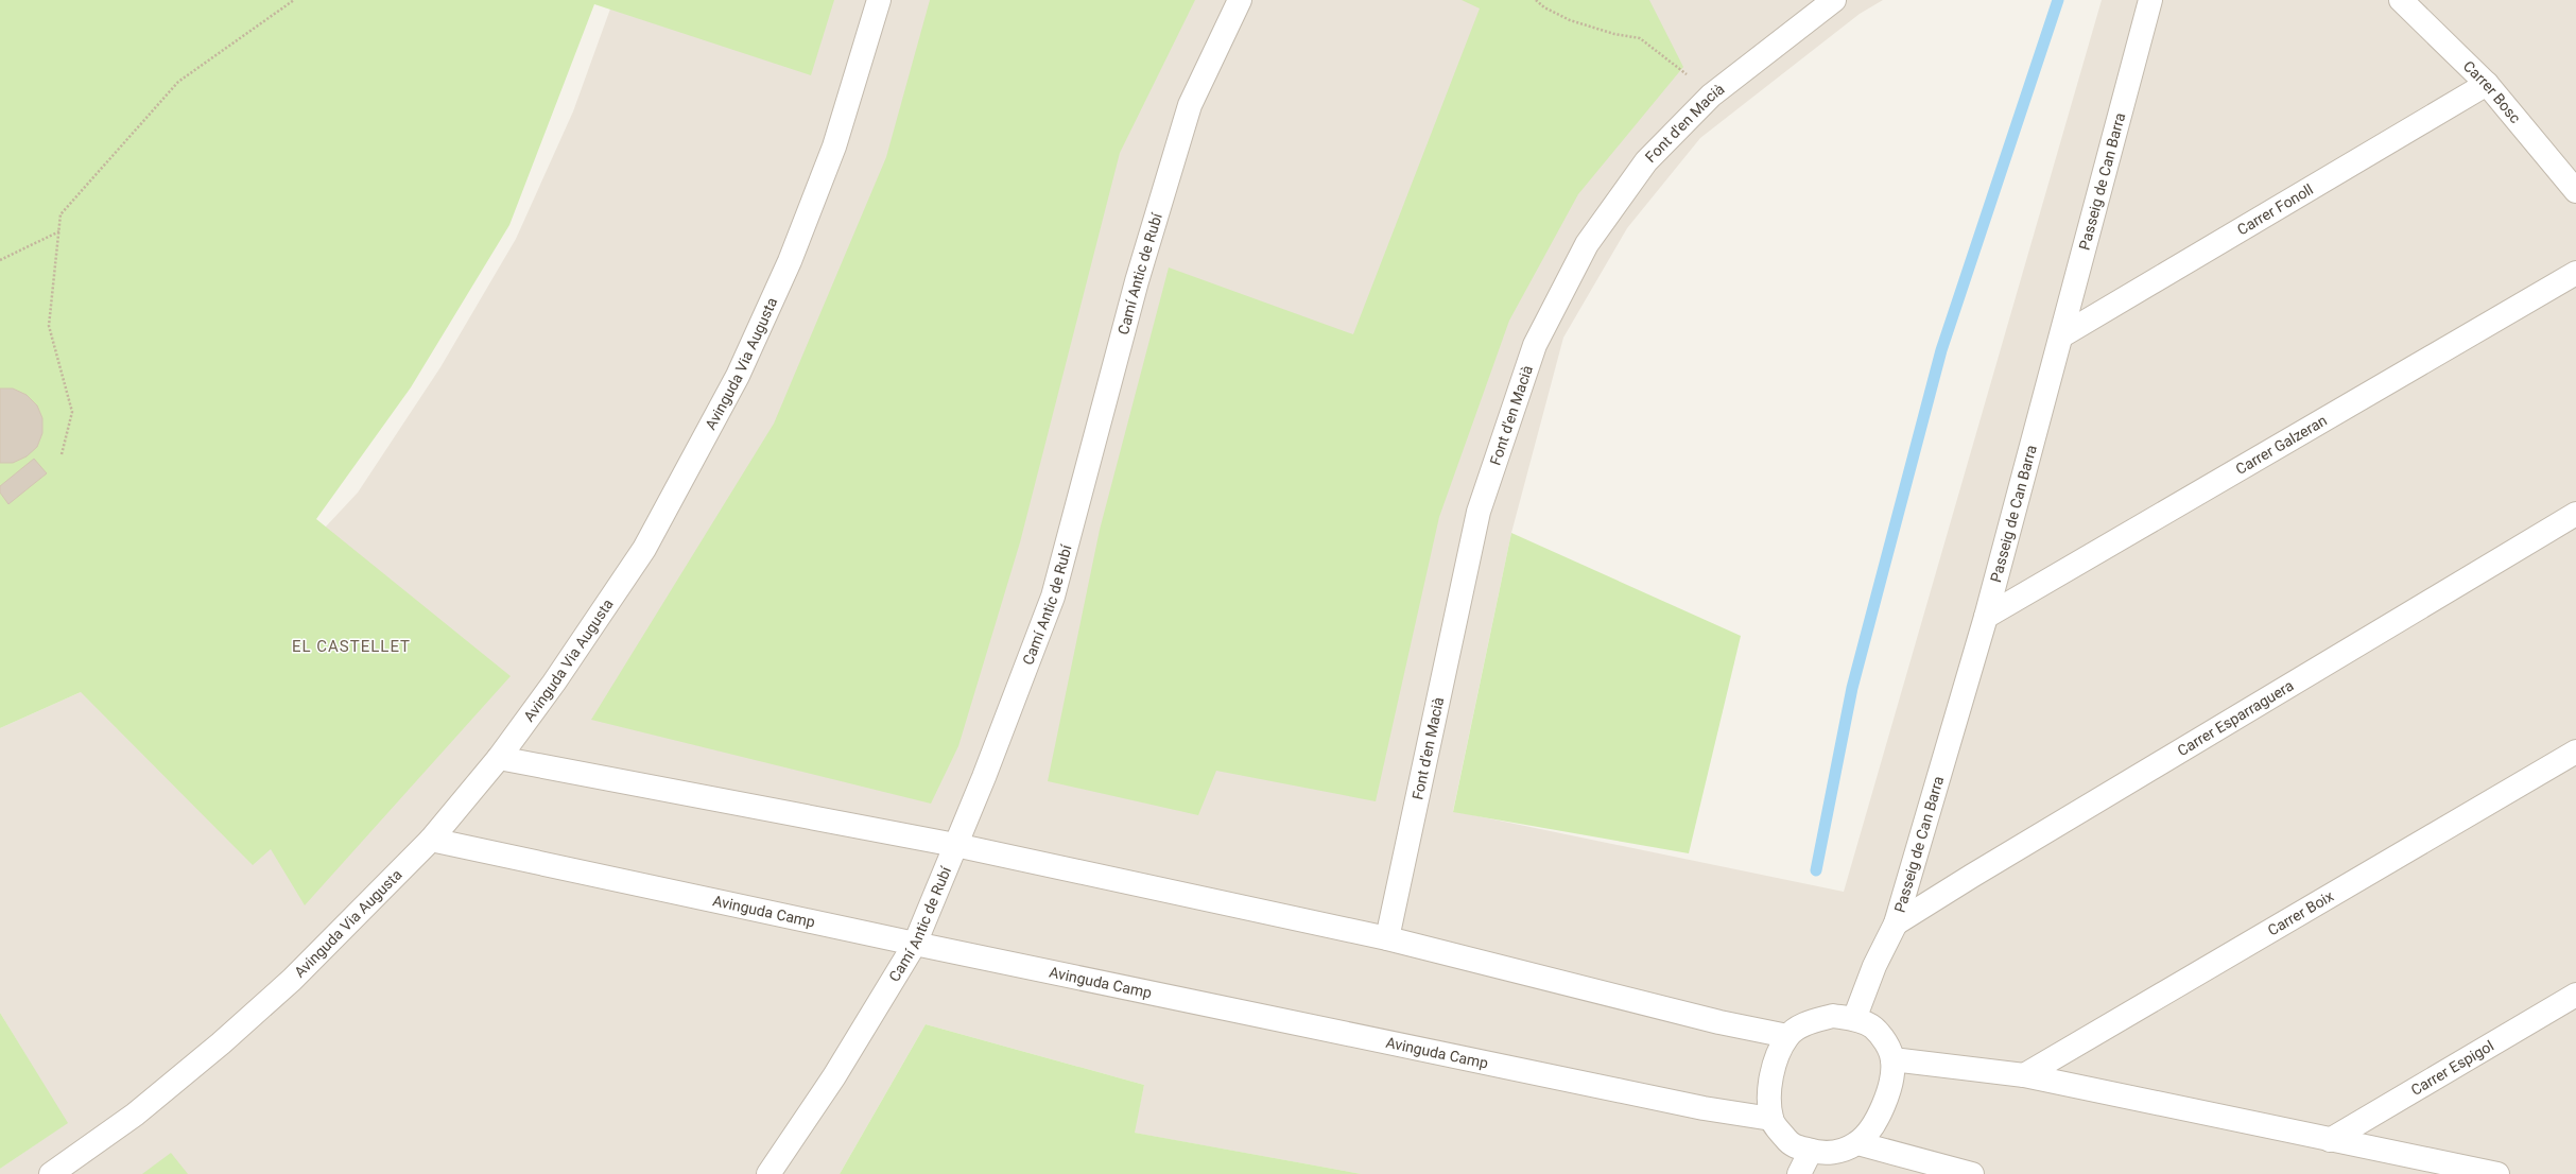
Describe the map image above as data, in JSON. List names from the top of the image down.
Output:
{
  "streets": {
    "street": [
      "Carrer Bosc",
      "Font d'en Macià",
      "Passeig de Can Barra",
      "Carrer Fonoll",
      "Camí Antic de Rubí",
      "Avinguda Via Augusta",
      "Carrer Galzeran",
      "Carrer Esparraguera",
      "Avinguda Camp",
      "Carrer Boix",
      "Carrer Espigol"
    ]
  },
  "crossings": [
    ["Carrer Bosc", "Carrer Fonoll"],
    ["Passeig de Can Barra", "Carrer Fonoll"],
    ["Passeig de Can Barra", "Carrer Galzeran"],
    ["Passeig de Can Barra", "Carrer Esparraguera"],
    ["Passeig de Can Barra", "Avinguda Camp"],
    ["Camí Antic de Rubí", "Avinguda Camp"],
    ["Avinguda Via Augusta", "Avinguda Camp"]
  ],
  "districts": ["EL CASTELLET"]
}
